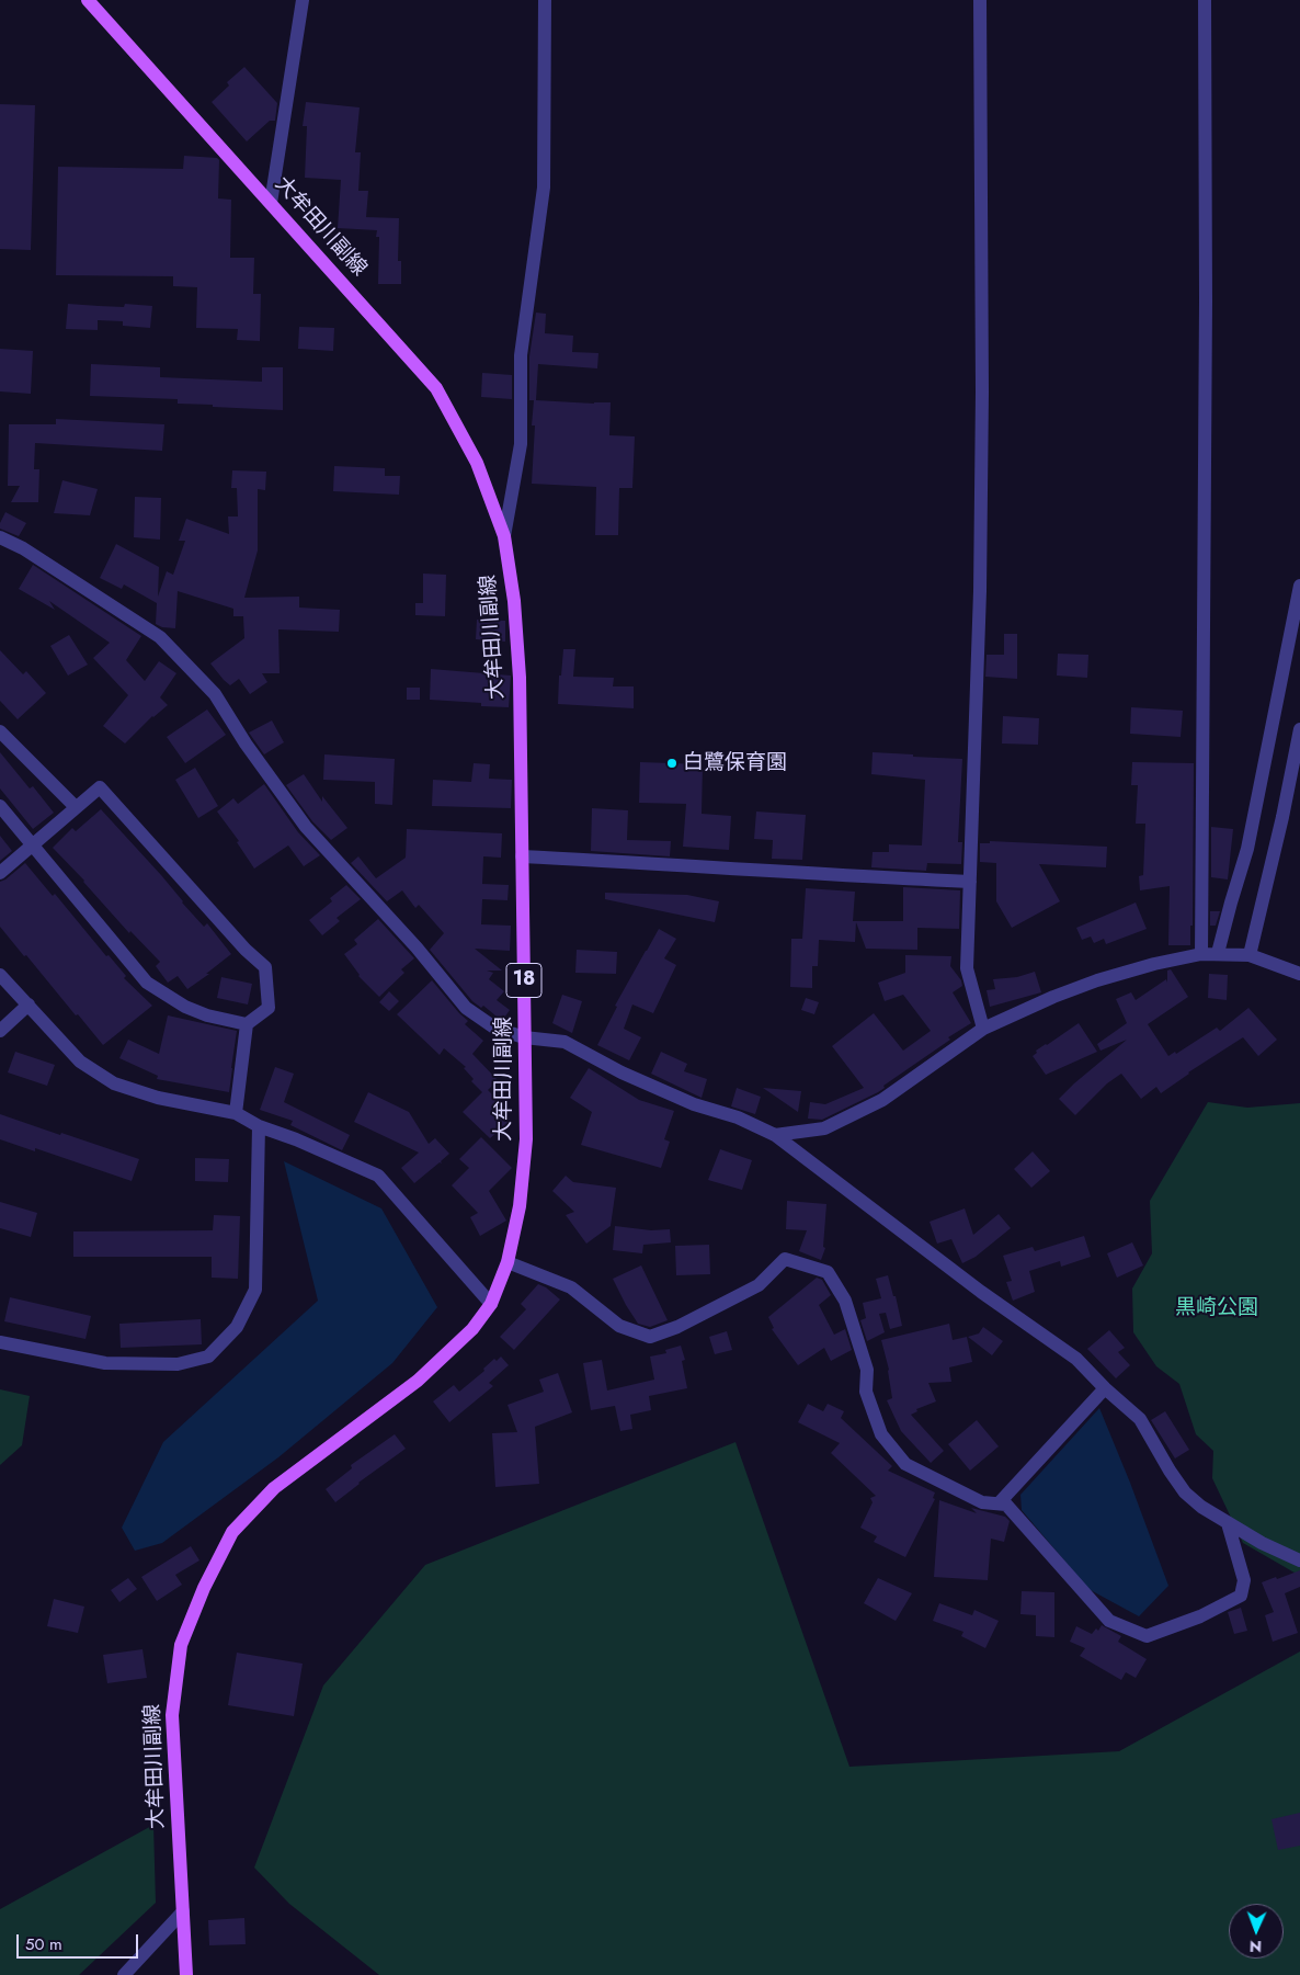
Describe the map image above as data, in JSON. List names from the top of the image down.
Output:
{
  "streets": {
    "main road": ["大牟田川副線", "18"]
  },
  "parks": ["黒崎公園"],
  "places": ["白鷺保育園"],
  "scale_bar": "50 m",
  "north": "bottom"
}
